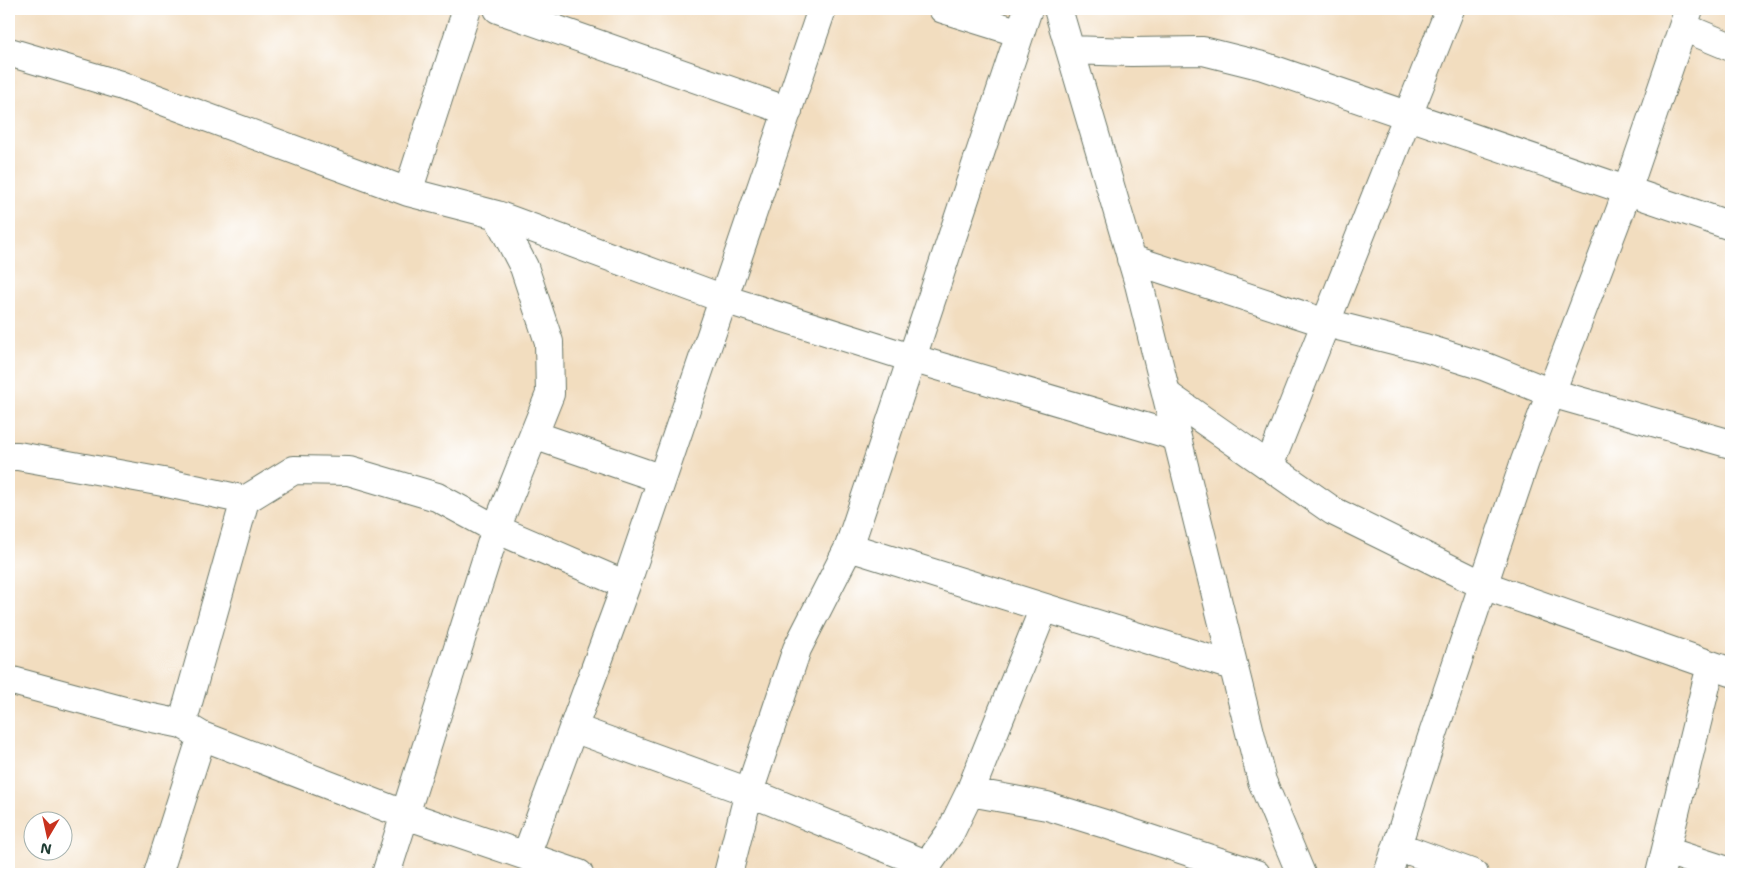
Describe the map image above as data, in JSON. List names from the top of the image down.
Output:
{
  "north": "bottom"
}
